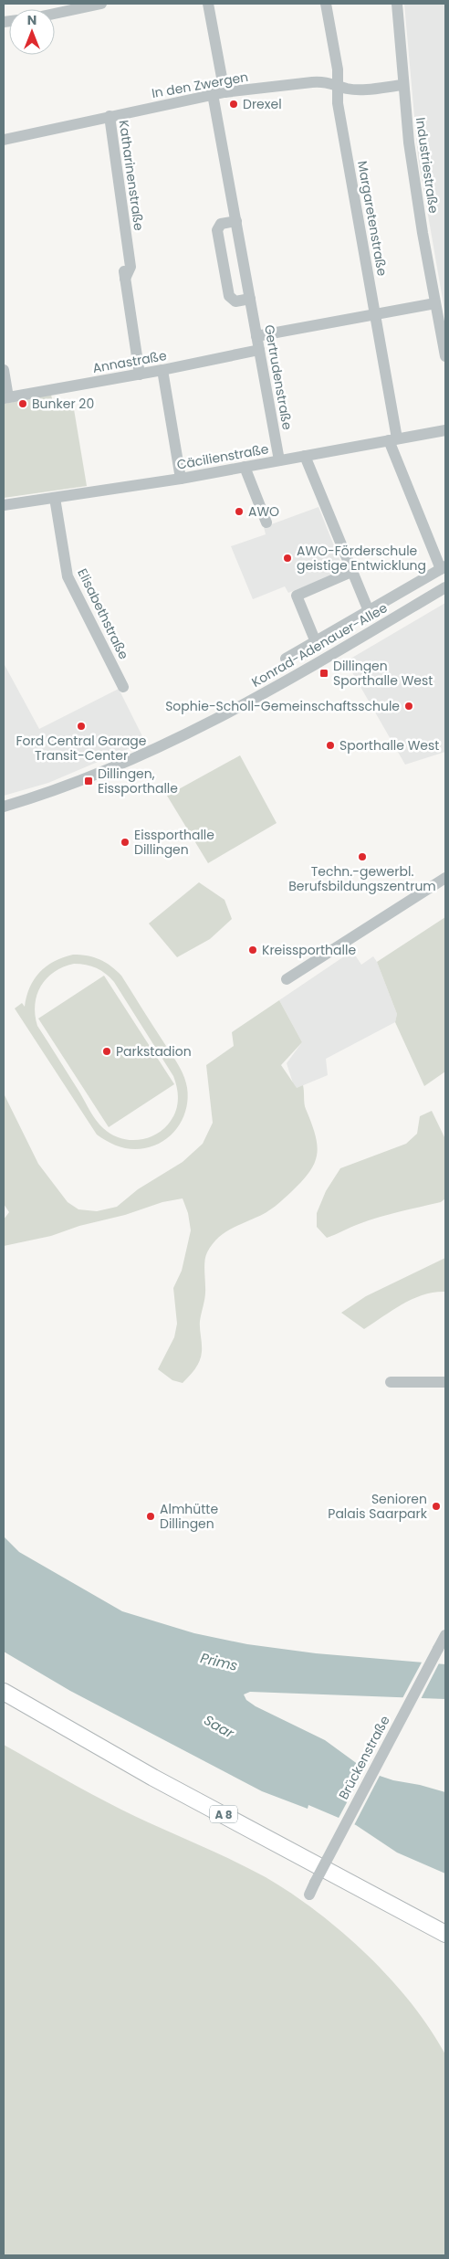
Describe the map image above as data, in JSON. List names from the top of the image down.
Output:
{
  "streets": {
    "highway": ["A 8"],
    "street": [
      "In den Zwergen",
      "Industriestraße",
      "Katharinenstraße",
      "Margaretenstraße",
      "Annastraße",
      "Gertrudenstraße",
      "Cäcilienstraße",
      "Elisabethstraße",
      "Konrad-Adenauer-Allee",
      "Brückenstraße"
    ]
  },
  "crossings": [
    ["In den Zwergen", "Industriestraße"],
    ["In den Zwergen", "Katharinenstraße"],
    ["In den Zwergen", "Margaretenstraße"],
    ["In den Zwergen", "Gertrudenstraße"],
    ["Katharinenstraße", "Annastraße"],
    ["Margaretenstraße", "Cäcilienstraße"],
    ["Annastraße", "Gertrudenstraße"],
    ["Gertrudenstraße", "Cäcilienstraße"],
    ["Cäcilienstraße", "Elisabethstraße"]
  ],
  "water": ["Prims", "Saar"],
  "places": {
    "other": [
      "Drexel",
      "Bunker 20",
      "AWO",
      "AWO-Förderschule geistige Entwicklung",
      "Sophie-Scholl-Gemeinschaftsschule",
      "Ford Central Garage Transit-Center",
      "Sporthalle West",
      "Eissporthalle Dillingen",
      "Techn.-gewerbl. Berufsbildungszentrum",
      "Kreissporthalle",
      "Parkstadion",
      "Senioren Palais Saarpark",
      "Almhütte Dillingen"
    ],
    "transit": ["Dillingen Sporthalle West", "Dillingen, Eissporthalle"]
  },
  "north": "top"
}
